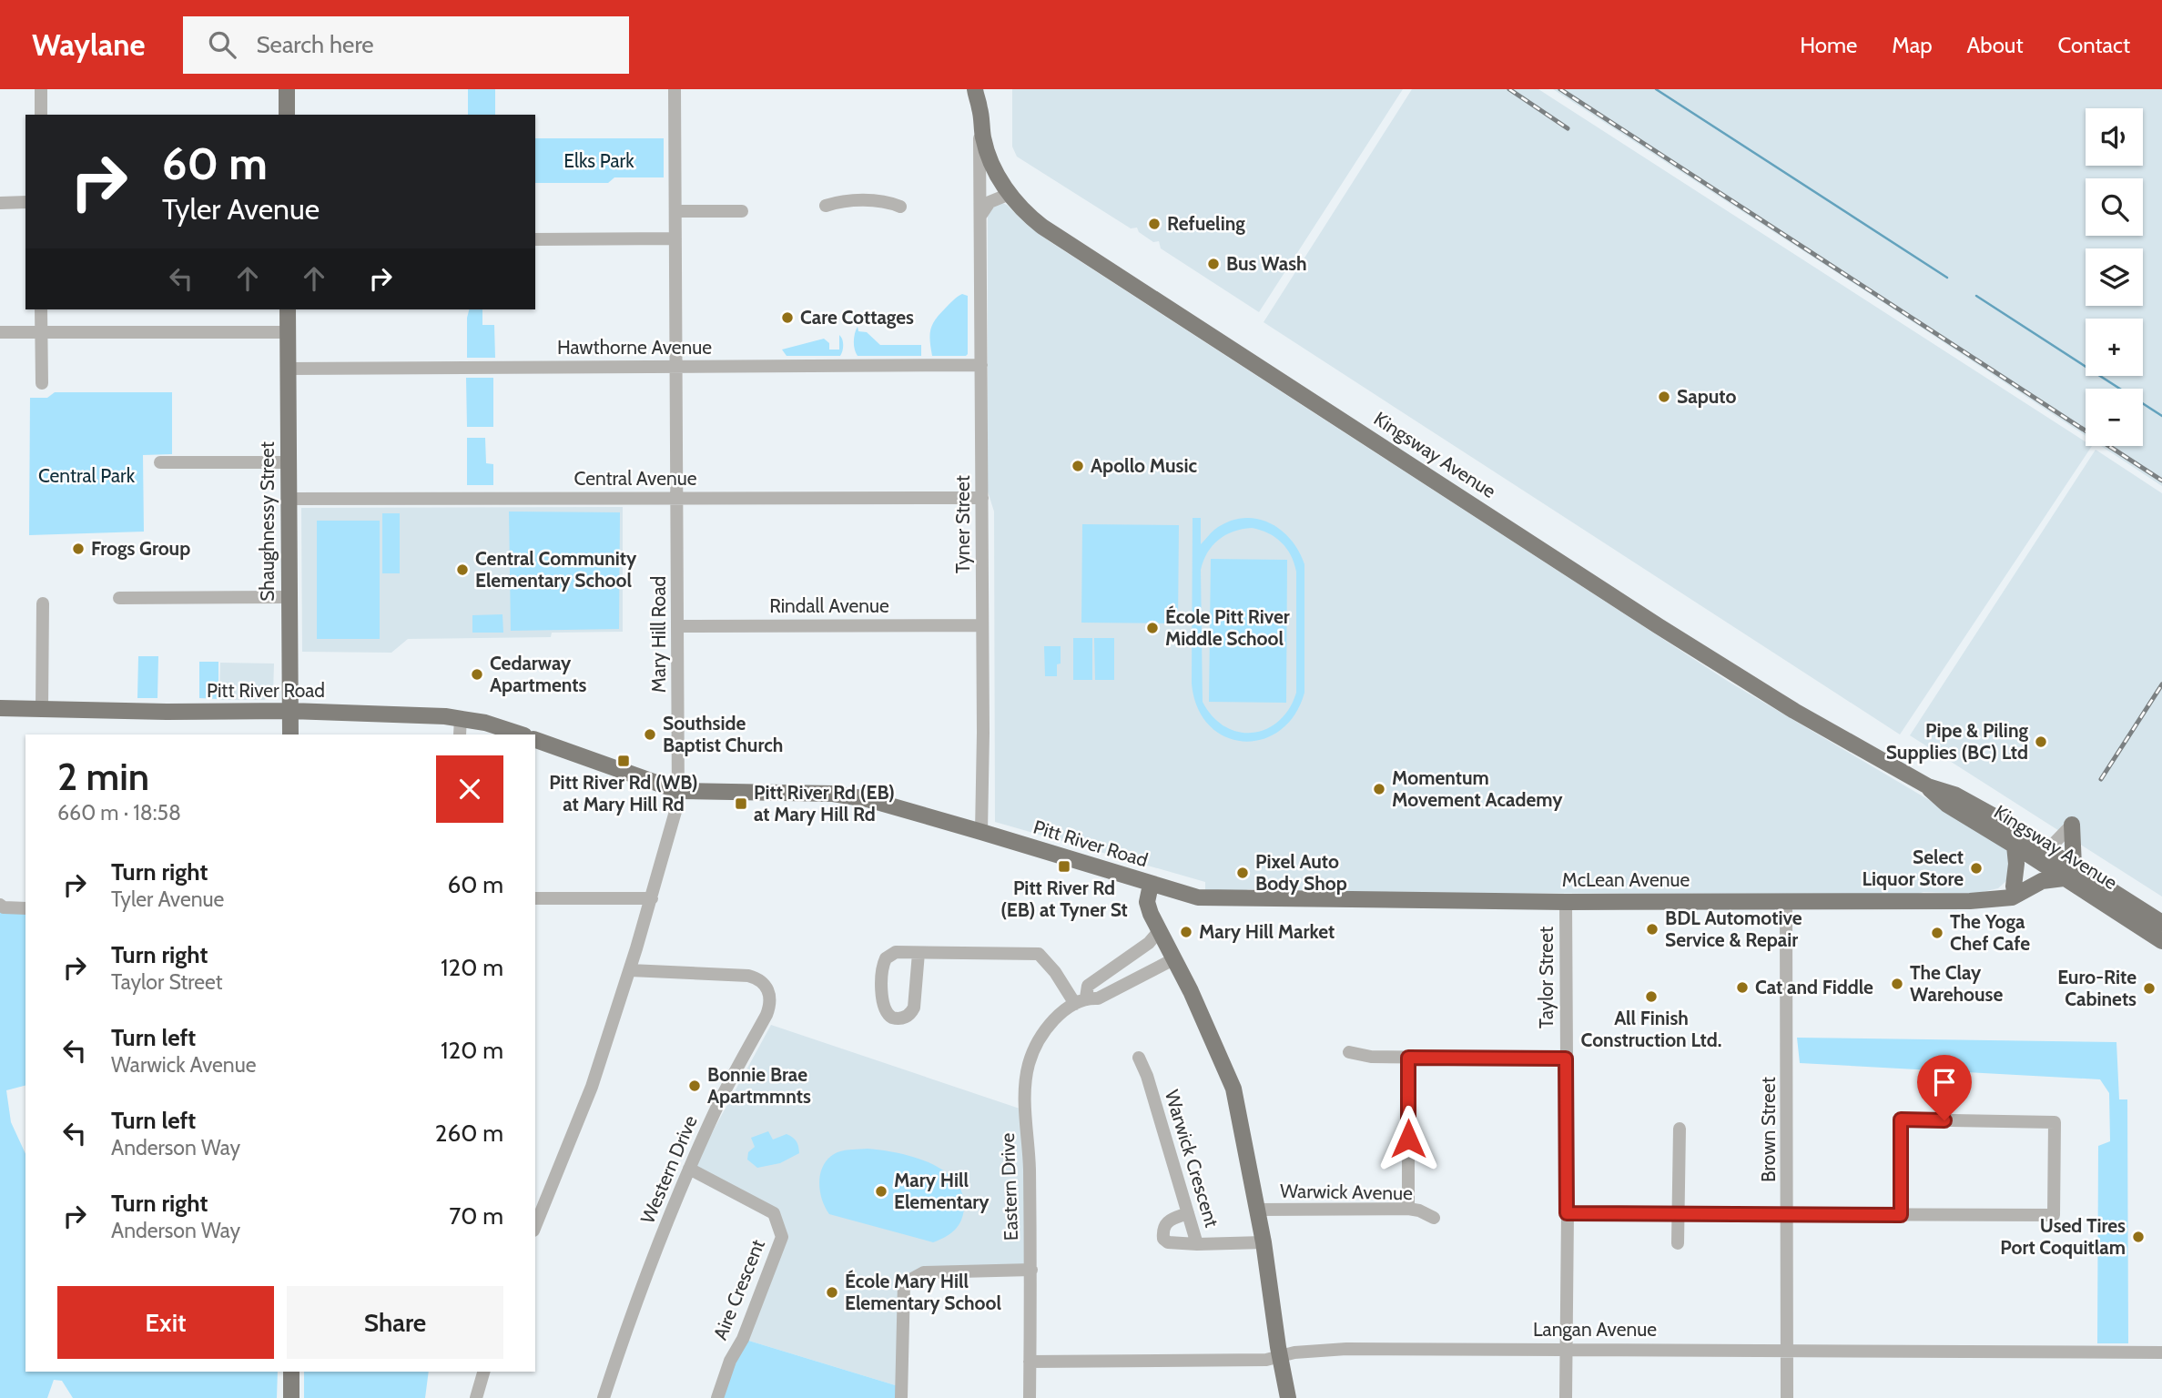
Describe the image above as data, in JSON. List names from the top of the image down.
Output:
{
  "streets": {
    "main road": [
      "Kingsway Avenue",
      "Shaughnessy Street",
      "Pitt River Road",
      "McLean Avenue"
    ],
    "street": [
      "Hawthorne Avenue",
      "Central Avenue",
      "Tyner Street",
      "Rindall Avenue",
      "Mary Hill Road",
      "Taylor Street",
      "Brown Street",
      "Warwick Crescent",
      "Western Drive",
      "Eastern Drive",
      "Warwick Avenue",
      "Aire Crescent",
      "Langan Avenue"
    ]
  },
  "crossings": [
    ["Hawthorne Avenue", "Shaughnessy Street"],
    ["Hawthorne Avenue", "Tyner Street"],
    ["Hawthorne Avenue", "Mary Hill Road"],
    ["Kingsway Avenue", "Tyner Street"],
    ["Kingsway Avenue", "McLean Avenue"],
    ["Central Avenue", "Shaughnessy Street"],
    ["Central Avenue", "Tyner Street"],
    ["Central Avenue", "Mary Hill Road"],
    ["Shaughnessy Street", "Pitt River Road"],
    ["Tyner Street", "Rindall Avenue"],
    ["Tyner Street", "Pitt River Road"],
    ["Rindall Avenue", "Mary Hill Road"],
    ["Mary Hill Road", "Pitt River Road"],
    ["Mary Hill Road", "Western Drive"],
    ["Pitt River Road", "McLean Avenue"],
    ["Pitt River Road", "Warwick Crescent"],
    ["Pitt River Road", "Eastern Drive"],
    ["Pitt River Road", "Warwick Avenue"],
    ["Pitt River Road", "Langan Avenue"],
    ["McLean Avenue", "Taylor Street"],
    ["McLean Avenue", "Brown Street"],
    ["Taylor Street", "Langan Avenue"],
    ["Brown Street", "Langan Avenue"],
    ["Western Drive", "Aire Crescent"],
    ["Eastern Drive", "Langan Avenue"]
  ],
  "parks": ["Elks Park", "Central Park"],
  "places": {
    "other": [
      "Refueling",
      "Bus Wash",
      "Care Cottages",
      "Saputo",
      "Apollo Music",
      "Frogs Group",
      "Central Community Elementary School",
      "École Pitt River Middle School",
      "Cedarway Apartments",
      "Southside Baptist Church",
      "Pipe & Piling Supplies (BC) Ltd",
      "Momentum Movement Academy",
      "Select Liquor Store",
      "Pixel Auto Body Shop",
      "BDL Automotive Service & Repair",
      "Mary Hill Market",
      "The Yoga Chef Cafe",
      "The Clay Warehouse",
      "Cat and Fiddle",
      "Euro-Rite Cabinets",
      "All Finish Construction Ltd.",
      "Bonnie Brae Apartmmnts",
      "Mary Hill Elementary",
      "Used Tires Port Coquitlam",
      "École Mary Hill Elementary School"
    ],
    "transit": ["Pitt River Rd (WB) at Mary Hill Rd", "Pitt River Rd (EB) at Mary Hill Rd", "Pitt River Rd (EB) at Tyner St"]
  },
  "page": {
    "header": "Waylane",
    "search": "Search here",
    "nav": [
      "Home",
      "Map",
      "About",
      "Contact"
    ],
    "map_buttons": ["+", "−"],
    "turn": ["60 m", "Tyler Avenue"],
    "heading": ["2 min", "660 m · 18:58"],
    "list": [
      {
        "name": "Turn right",
        "note": "Tyler Avenue",
        "value": "60 m"
      },
      {
        "name": "Turn right",
        "note": "Taylor Street",
        "value": "120 m"
      },
      {
        "name": "Turn left",
        "note": "Warwick Avenue",
        "value": "120 m"
      },
      {
        "name": "Turn left",
        "note": "Anderson Way",
        "value": "260 m"
      },
      {
        "name": "Turn right",
        "note": "Anderson Way",
        "value": "70 m"
      }
    ],
    "buttons": ["Exit", "Share"]
  }
}
